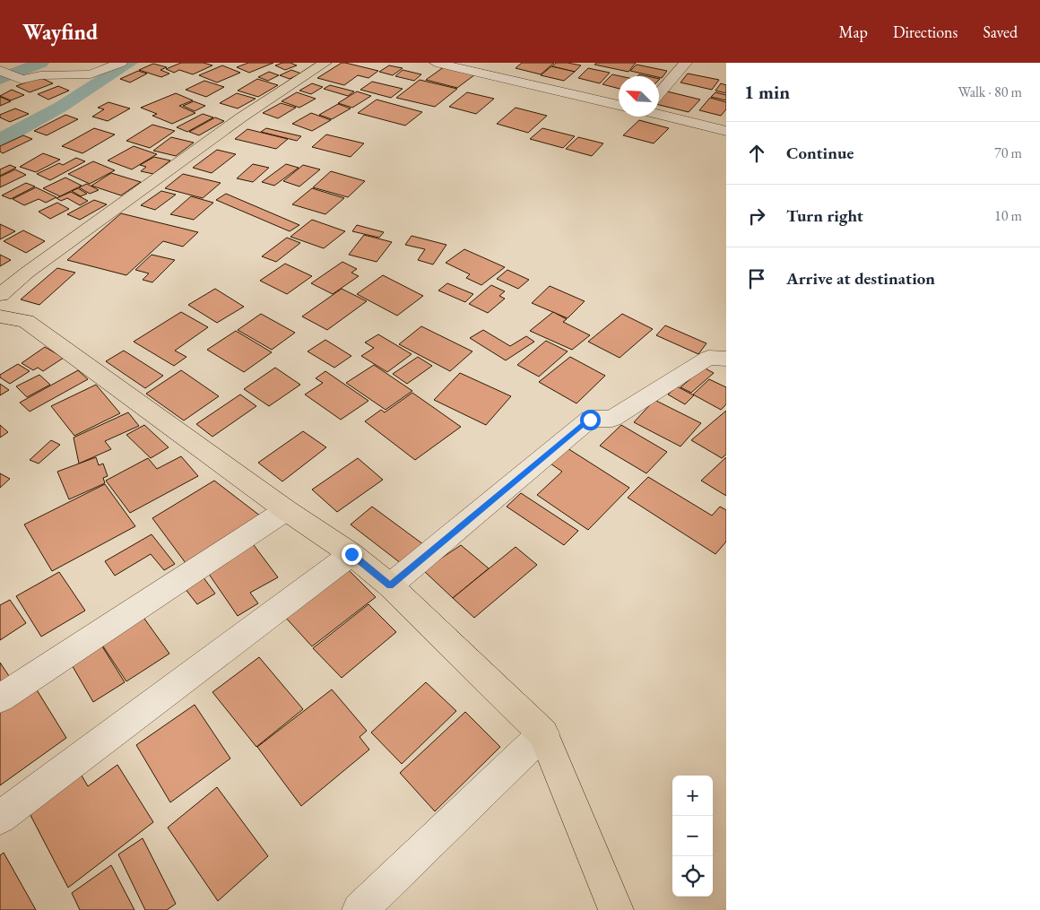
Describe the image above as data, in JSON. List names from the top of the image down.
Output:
{
  "north": "top left",
  "page": {
    "header": "Wayfind",
    "nav": ["Map", "Directions", "Saved"],
    "heading": ["1 min", "Walk · 80 m"],
    "list": [
      ["Continue", "70 m"],
      ["Turn right", "10 m"],
      "Arrive at destination"
    ],
    "map_buttons": ["+", "−"]
  }
}
